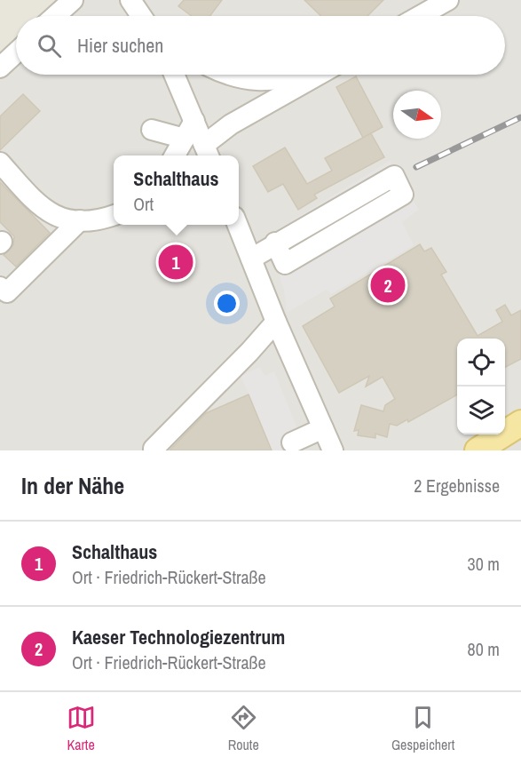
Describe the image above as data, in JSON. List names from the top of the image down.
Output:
{
  "north": "right",
  "page": {
    "search": "Hier suchen",
    "popup": ["Schalthaus", "Ort"],
    "pins": ["1", "2"],
    "heading": ["In der Nähe", "2 Ergebnisse"],
    "list": [
      {
        "mark": "1",
        "name": "Schalthaus",
        "note": "Ort · Friedrich-Rückert-Straße",
        "value": "30 m"
      },
      {
        "mark": "2",
        "name": "Kaeser Technologiezentrum",
        "note": "Ort · Friedrich-Rückert-Straße",
        "value": "80 m"
      }
    ],
    "nav": ["Karte", "Route", "Gespeichert"]
  }
}
